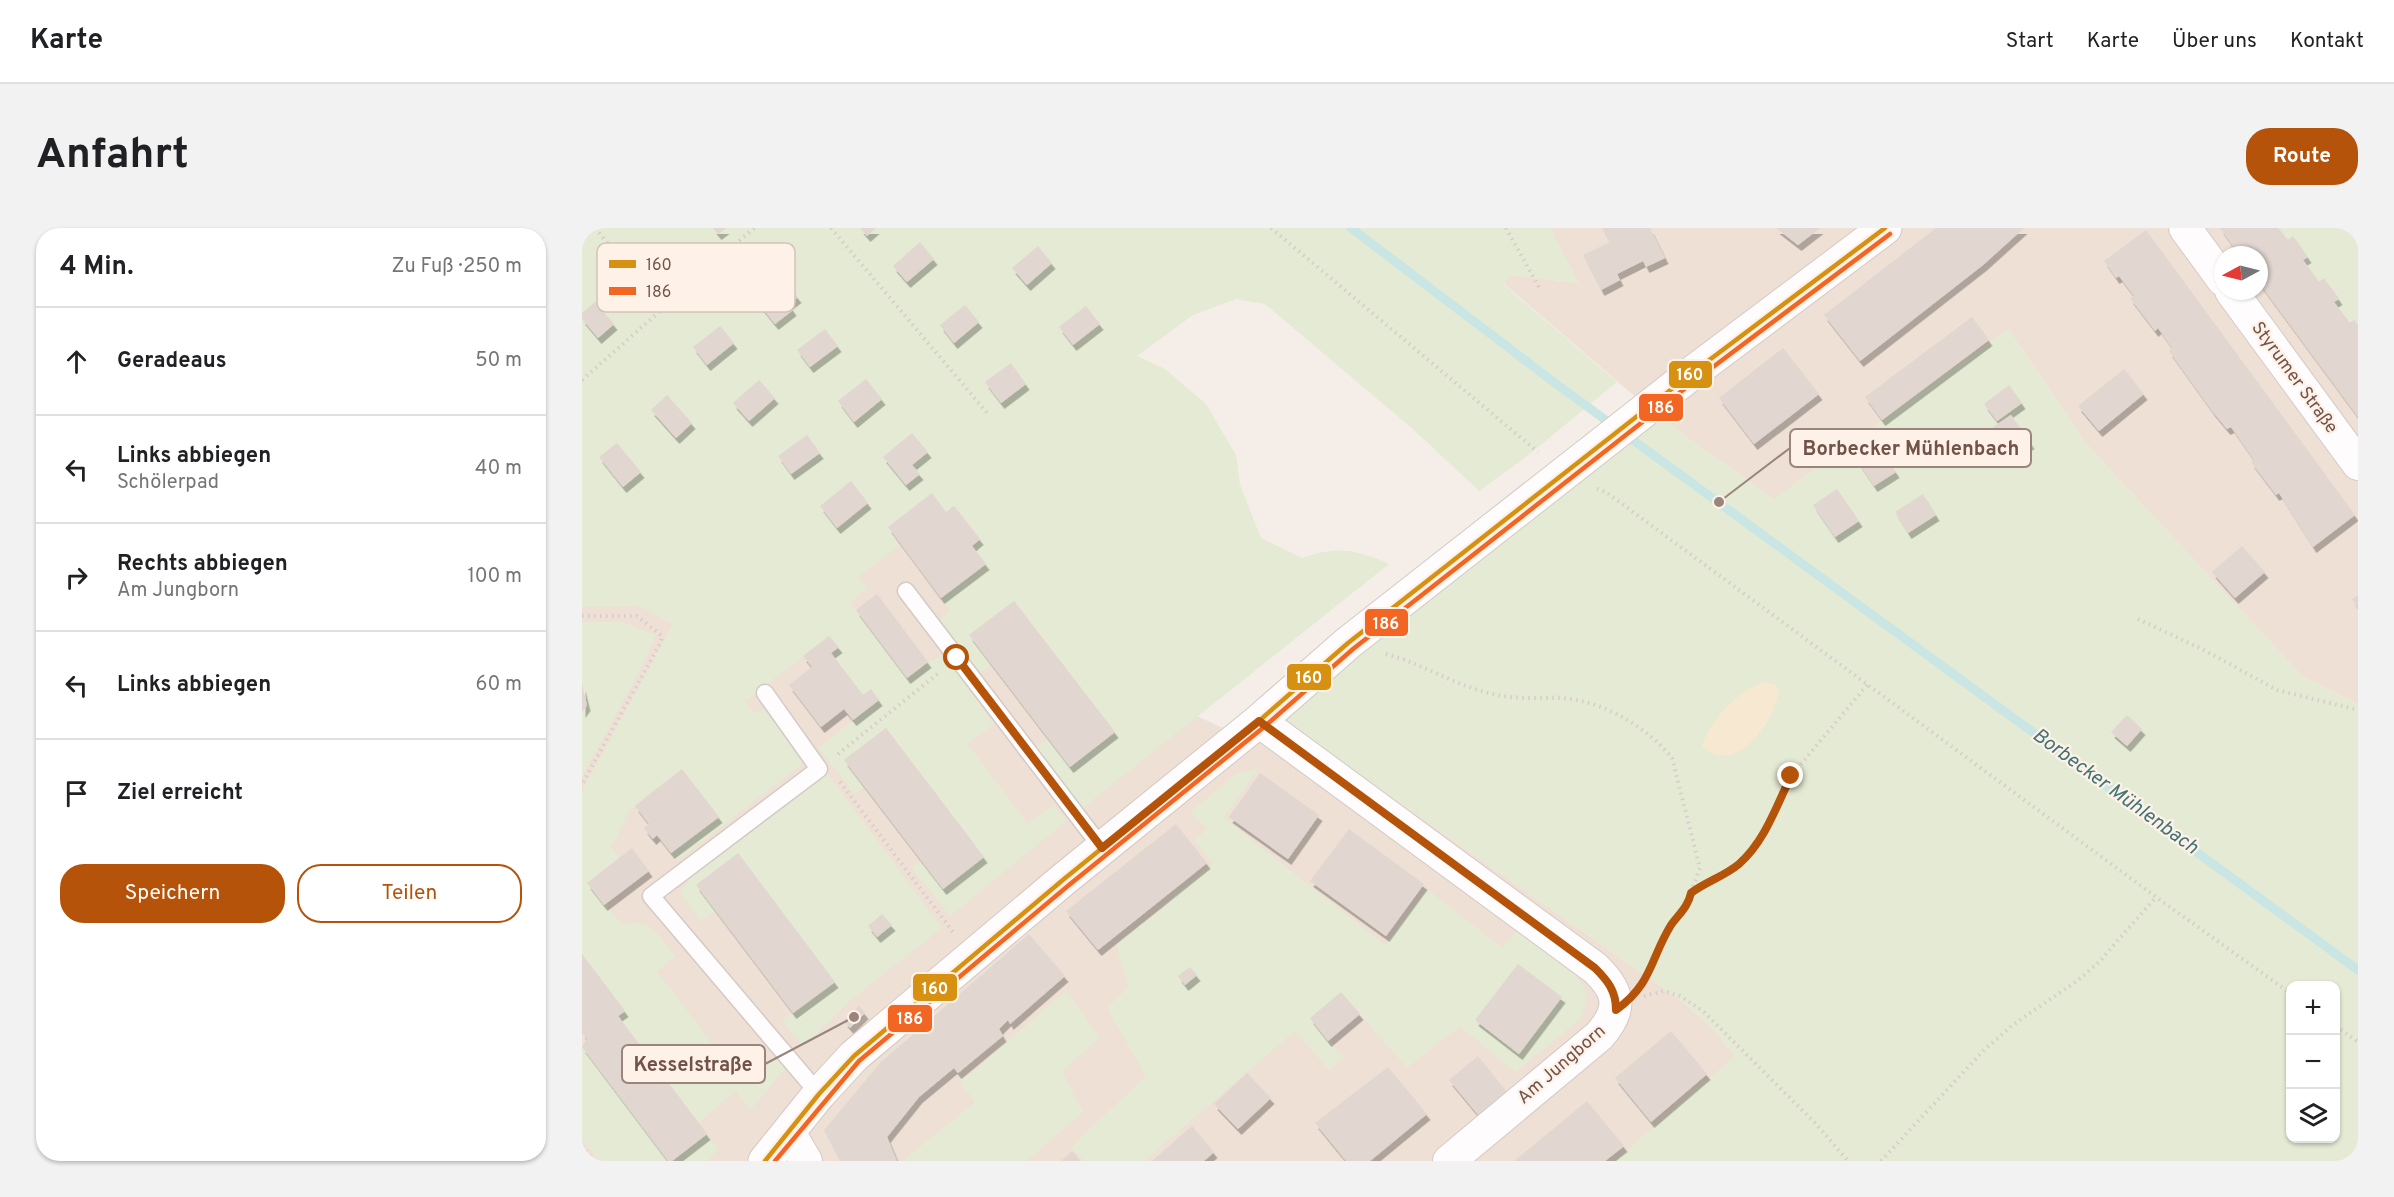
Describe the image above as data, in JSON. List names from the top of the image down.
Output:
{
  "streets": {
    "street": ["Styrumer Straße", "Am Jungborn"]
  },
  "water": ["Borbecker Mühlenbach"],
  "places": ["Borbecker Mühlenbach", "Kesselstraße"],
  "lines": ["transit line 160", "transit line 186"],
  "legend": ["160", "186"],
  "north": "left",
  "page": {
    "header": "Karte",
    "nav": [
      "Start",
      "Karte",
      "Über uns",
      "Kontakt"
    ],
    "buttons": [
      "Route",
      ["Speichern", "Teilen"]
    ],
    "title": "Anfahrt",
    "heading": ["4 Min.", "Zu Fuß · 250 m"],
    "list": [
      ["Geradeaus", "50 m"],
      ["Links abbiegen", "Schölerpad", "40 m"],
      ["Rechts abbiegen", "Am Jungborn", "100 m"],
      ["Links abbiegen", "60 m"],
      "Ziel erreicht"
    ],
    "map_buttons": ["+", "−"]
  }
}
